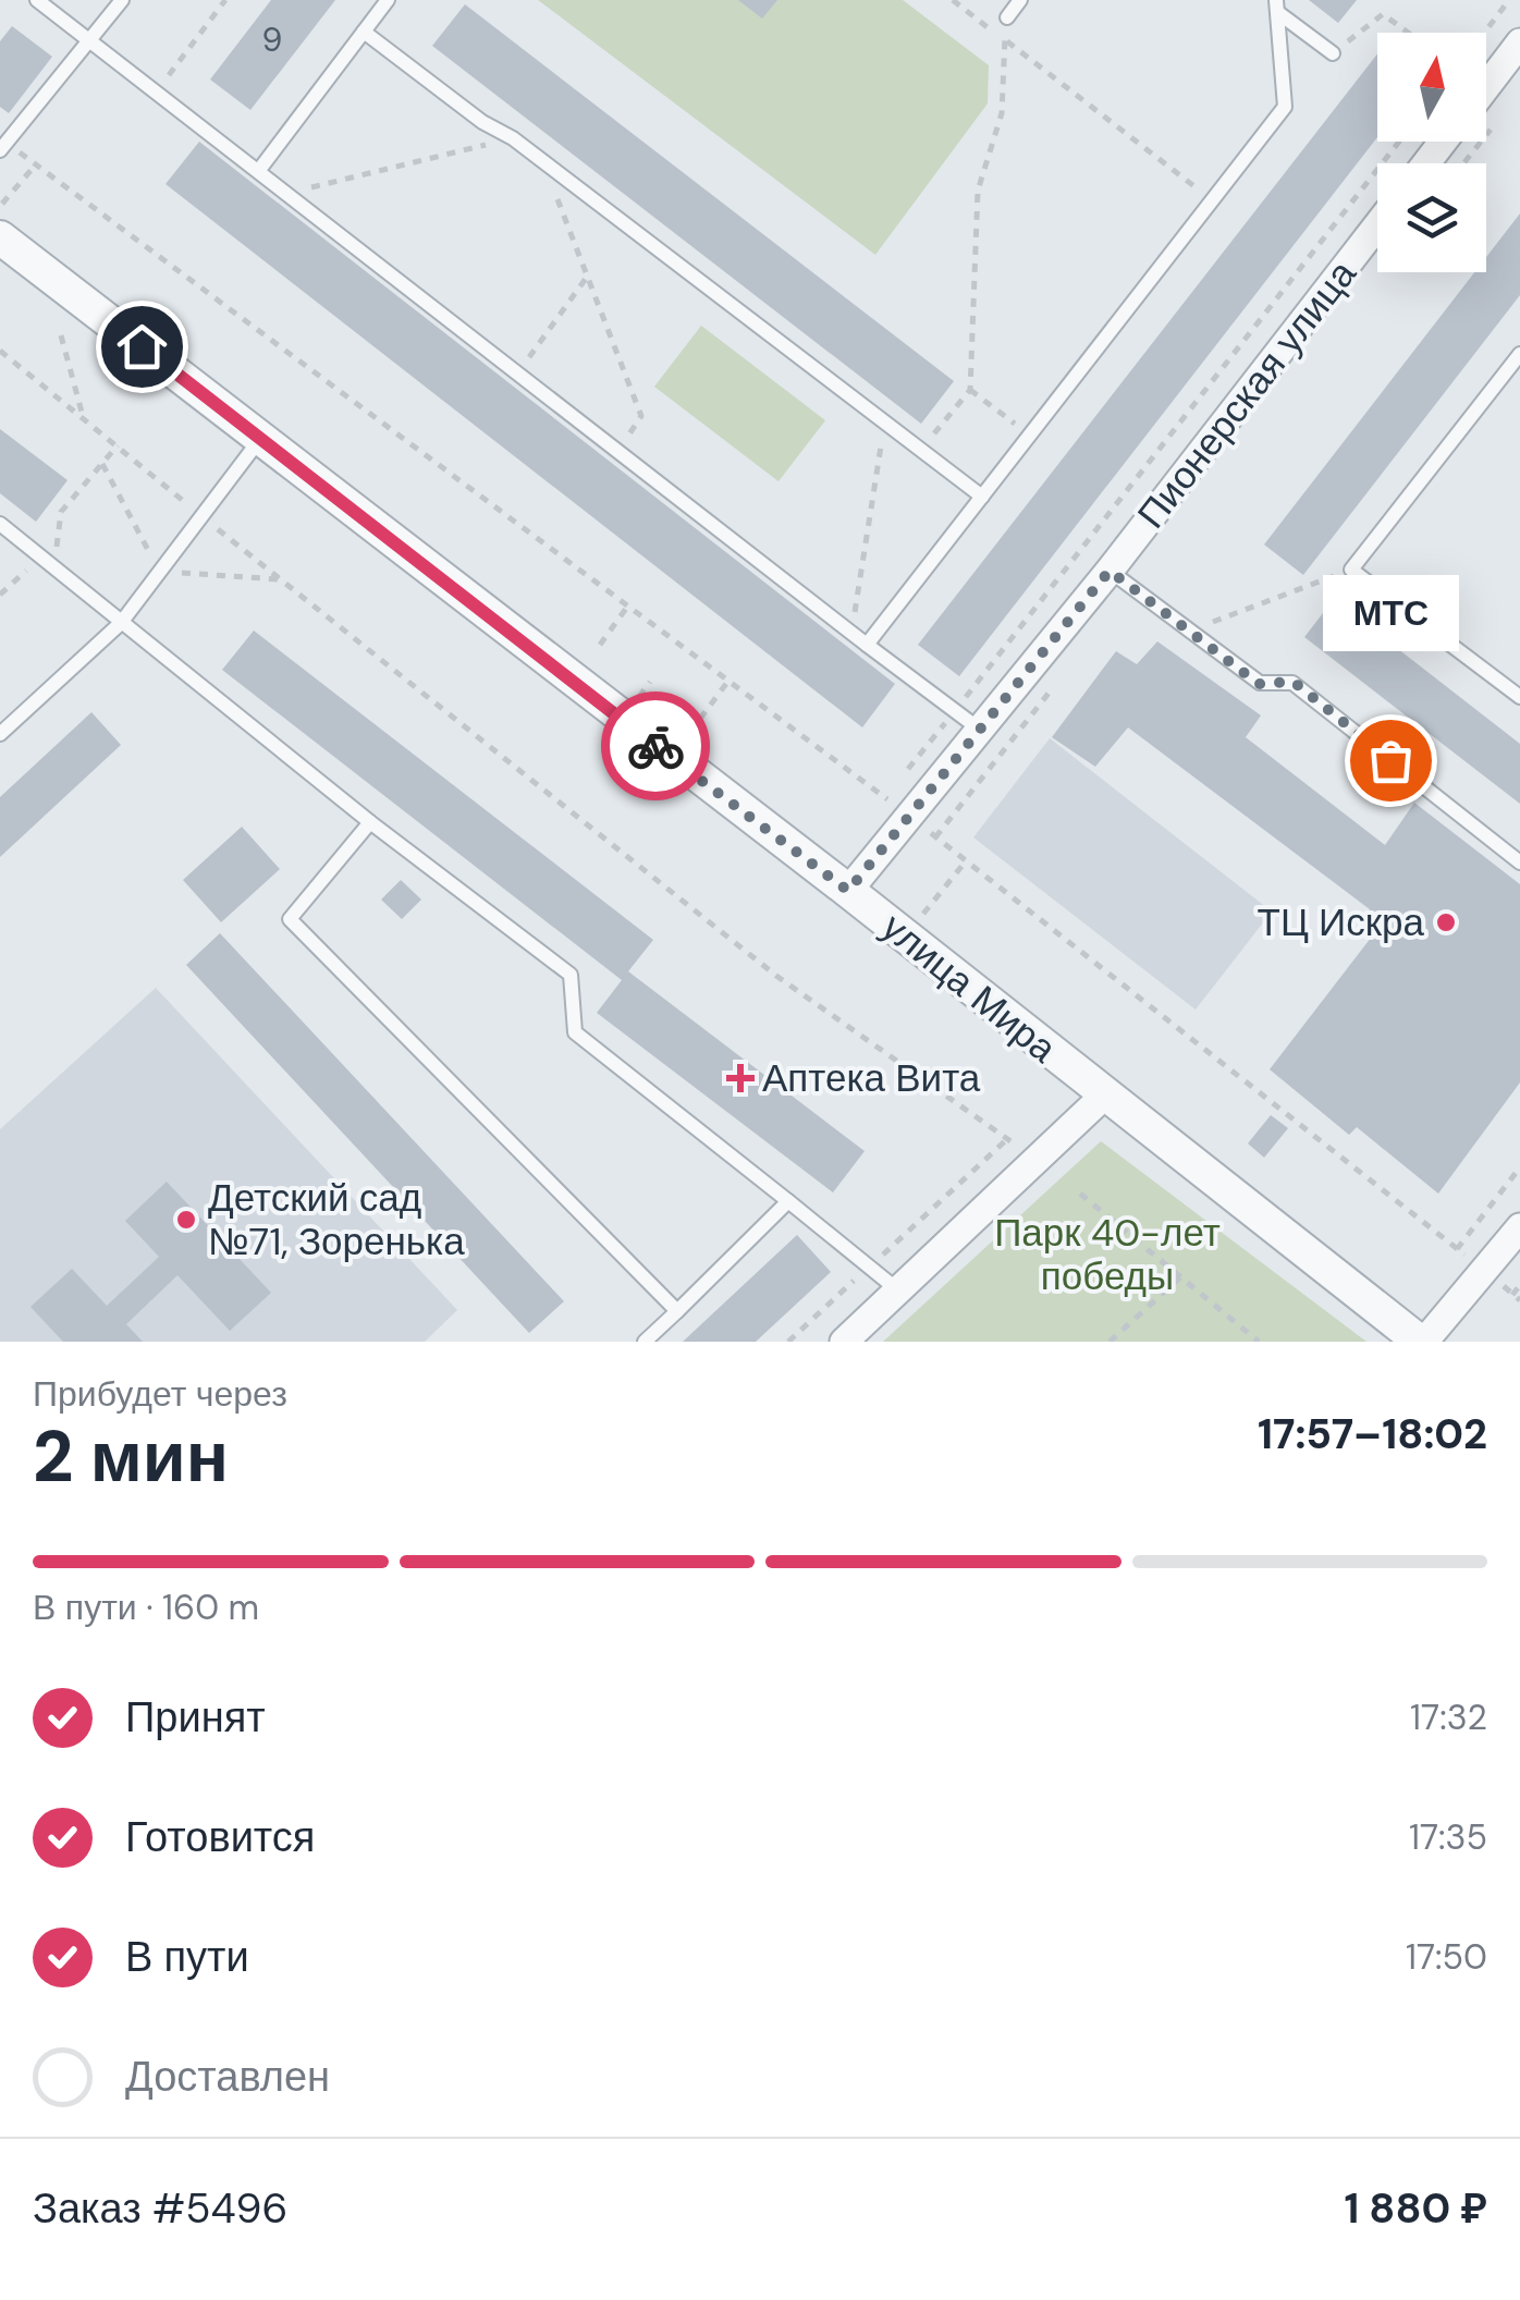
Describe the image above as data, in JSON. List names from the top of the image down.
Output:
{
  "streets": {
    "street": ["Пионерская улица", "улица Мира"]
  },
  "crossings": [
    ["Пионерская улица", "улица Мира"]
  ],
  "parks": ["Парк 40-лет победы"],
  "places": {
    "other": ["МТС", "ТЦ Искра", "Детский сад №71, Зоренька"],
    "health": ["Аптека Вита"]
  },
  "house_numbers": ["9"],
  "north": "top",
  "page": {
    "bubble": "МТС",
    "heading": ["2 мин", "Прибудет через", "17:57–18:02"],
    "panel": ["Заказ #5496", "1 880 ₽"],
    "bar": "В пути · 160 m",
    "list": [
      ["Принят", "17:32"],
      ["Готовится", "17:35"],
      ["В пути", "17:50"],
      "Доставлен"
    ]
  }
}
